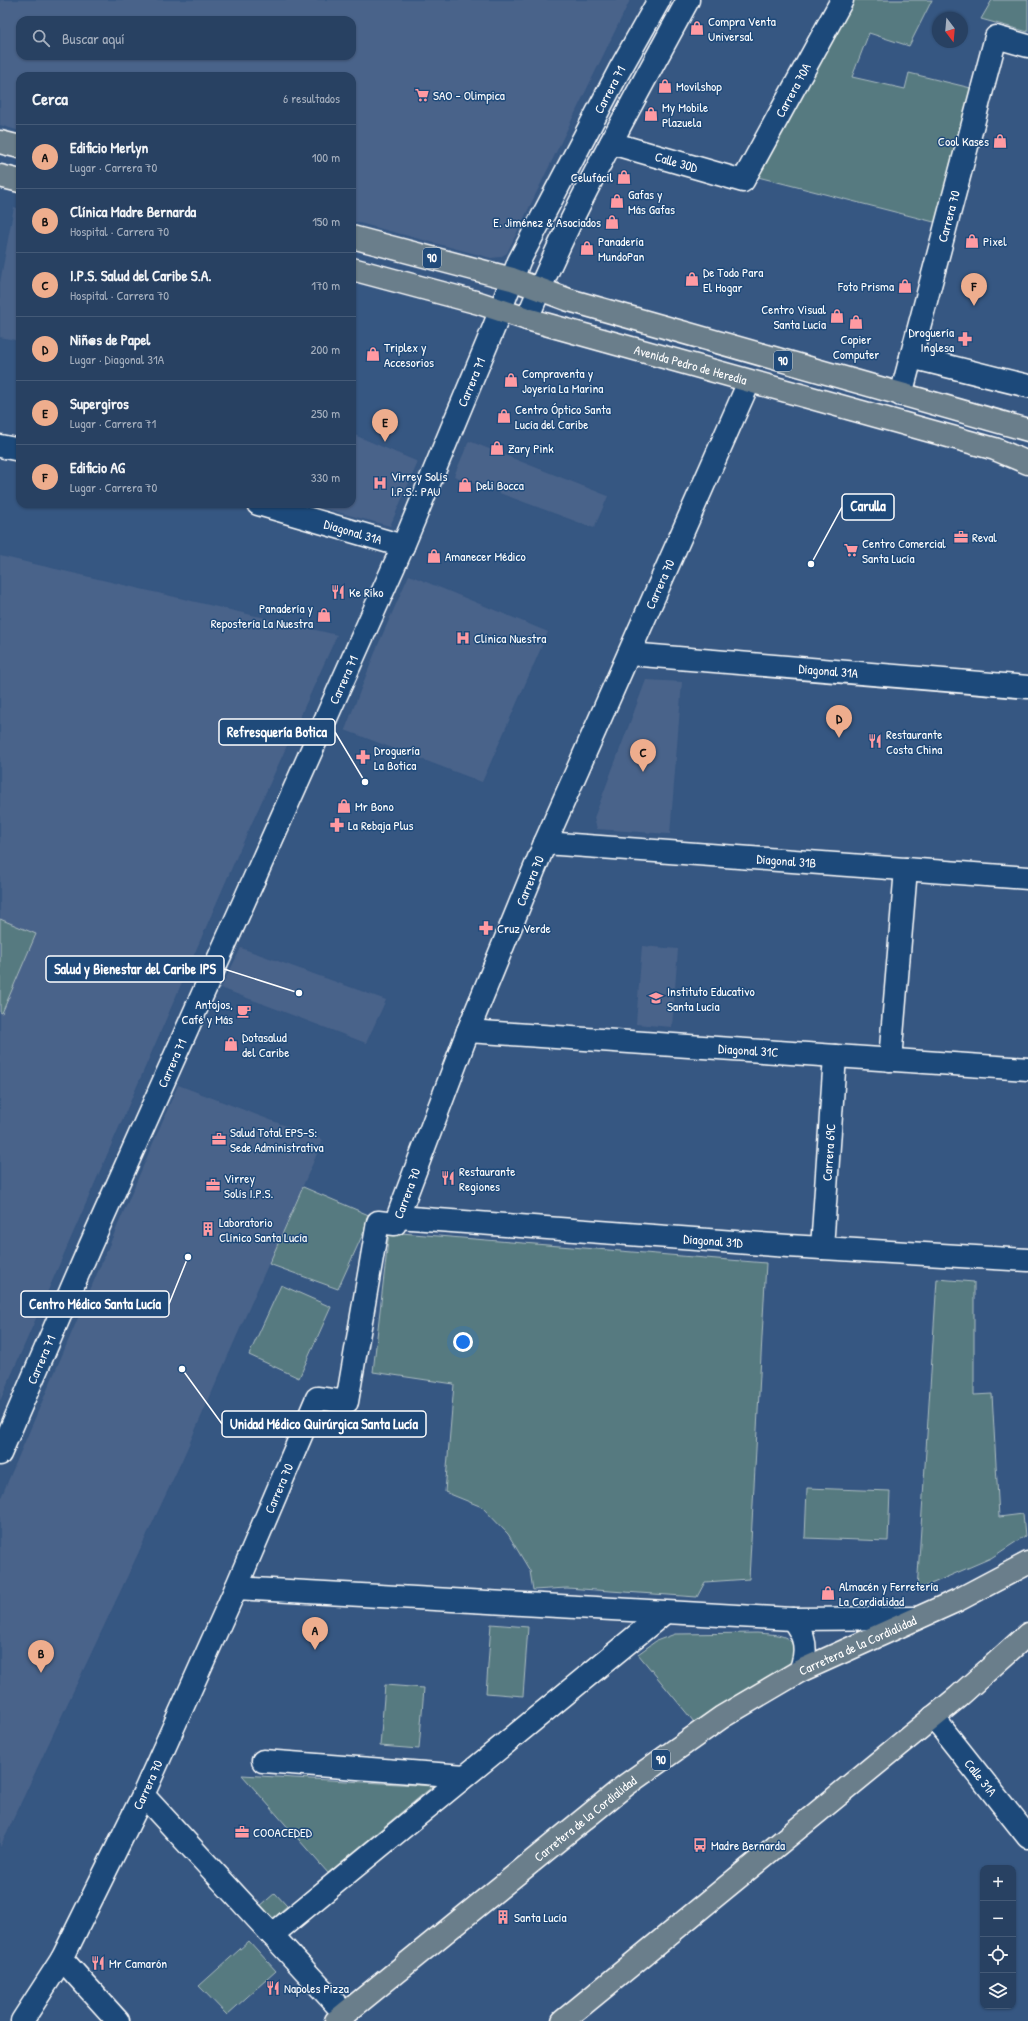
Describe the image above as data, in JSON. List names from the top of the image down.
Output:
{
  "streets": {
    "highway": ["90", "Avenida Pedro de Heredia", "Carretera de la Cordialidad"],
    "street": [
      "Carrera 71",
      "Carrera 70A",
      "Calle 30D",
      "Carrera 70",
      "Diagonal 31A",
      "Diagonal 31B",
      "Diagonal 31C",
      "Carrera 69C",
      "Diagonal 31D",
      "Calle 31A"
    ]
  },
  "crossings": [
    ["Carrera 71", "Calle 30D"],
    ["Carrera 71", "90"],
    ["Carrera 71", "Avenida Pedro de Heredia"],
    ["Carrera 71", "Diagonal 31A"],
    ["Carrera 70A", "Calle 30D"],
    ["Carrera 70", "90"],
    ["Carrera 70", "Avenida Pedro de Heredia"],
    ["Carrera 70", "Diagonal 31A"],
    ["Carrera 70", "Diagonal 31B"],
    ["Carrera 70", "Diagonal 31C"],
    ["Carrera 70", "Diagonal 31D"],
    ["Diagonal 31C", "Carrera 69C"],
    ["Carrera 69C", "Diagonal 31D"]
  ],
  "places": {
    "shop": [
      "Compra Venta Universal",
      "Movilshop",
      "My Mobile Plazuela",
      "Cool Kases",
      "Celufácil",
      "Gafas y Más Gafas",
      "E. Jiménez & Asociados",
      "Pixel",
      "Panadería MundoPan",
      "De Todo Para El Hogar",
      "Foto Prisma",
      "Centro Visual Santa Lucía",
      "Copier Computer",
      "Triplex y Accesorios",
      "Compraventa y Joyería La Marina",
      "Centro Óptico Santa Lucía del Caribe",
      "Zary Pink",
      "Deli Bocca",
      "Amanecer Médico",
      "Panadería y Repostería La Nuestra",
      "Mr Bono",
      "Dotasalud del Caribe",
      "Almacén y Ferretería La Cordialidad"
    ],
    "supermarket": ["SAO - Olimpica", "Centro Comercial Santa Lucía"],
    "pharmacy": [
      "Droguería Inglesa",
      "Droguería La Botica",
      "La Rebaja Plus",
      "Cruz Verde"
    ],
    "hospital": ["Virrey Solís I.P.S.: PAU", "Clínica Nuestra"],
    "office": [
      "Reval",
      "Salud Total EPS-S: Sede Administrativa",
      "Virrey Solís I.P.S.",
      "COOACEDED"
    ],
    "other": [
      "Carulla",
      "Refresquería Botica",
      "Salud y Bienestar del Caribe IPS",
      "Centro Médico Santa Lucía",
      "Unidad Médico Quirúrgica Santa Lucía"
    ],
    "restaurant": [
      "Ke Riko",
      "Restaurante Costa China",
      "Restaurante Regiones",
      "Mr Camarón",
      "Napoles Pizza"
    ],
    "school or university": ["Instituto Educativo Santa Lucía"],
    "cafe": ["Antojos, Café y Más"],
    "building": ["Laboratorio Clínico Santa Lucía", "Santa Lucía"],
    "bus stop": ["Madre Bernarda"]
  },
  "north": "bottom",
  "page": {
    "search": "Buscar aquí",
    "heading": ["Cerca", "6 resultados"],
    "list": [
      {
        "mark": "A",
        "name": "Edificio Merlyn",
        "note": "Lugar · Carrera 70",
        "value": "100 m"
      },
      {
        "mark": "B",
        "name": "Clínica Madre Bernarda",
        "note": "Hospital · Carrera 70",
        "value": "150 m"
      },
      {
        "mark": "C",
        "name": "I.P.S. Salud del Caribe S.A.",
        "note": "Hospital · Carrera 70",
        "value": "170 m"
      },
      {
        "mark": "D",
        "name": "Niñ@s de Papel",
        "note": "Lugar · Diagonal 31A",
        "value": "200 m"
      },
      {
        "mark": "E",
        "name": "Supergiros",
        "note": "Lugar · Carrera 71",
        "value": "250 m"
      },
      {
        "mark": "F",
        "name": "Edificio AG",
        "note": "Lugar · Carrera 70",
        "value": "330 m"
      }
    ],
    "pins": [
      "F",
      "E",
      "D",
      "C",
      "A",
      "B"
    ],
    "map_buttons": ["+", "−"]
  }
}
